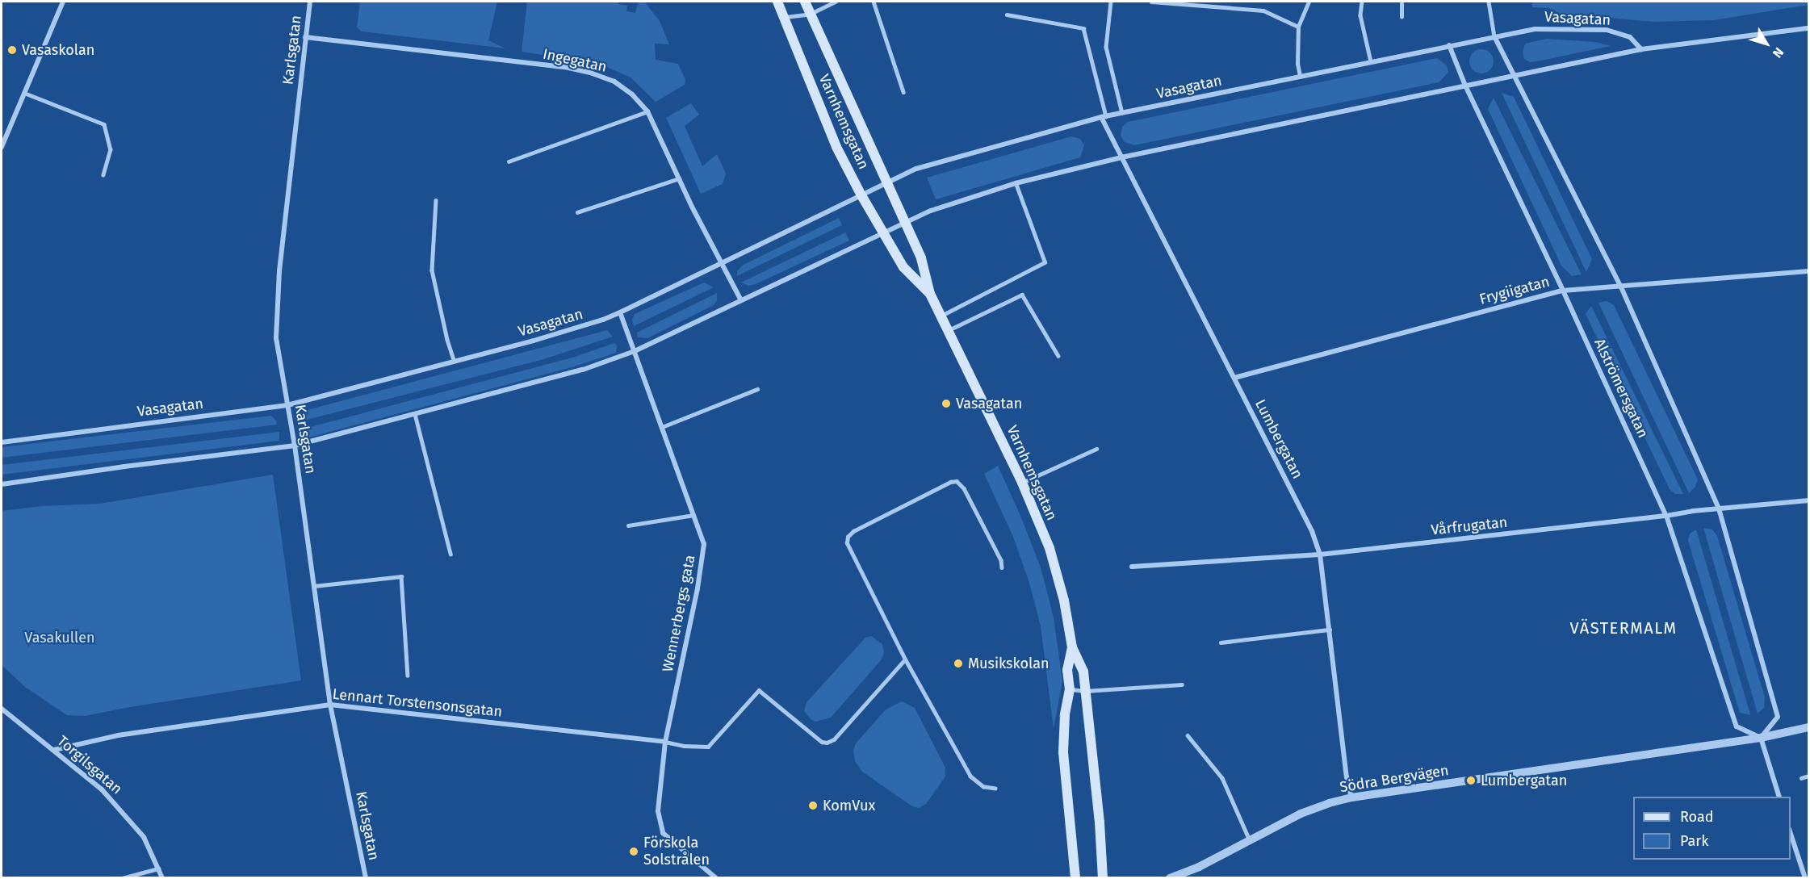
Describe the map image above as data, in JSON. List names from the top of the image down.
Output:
{
  "streets": {
    "main road": ["Varnhemsgatan"],
    "street": [
      "Vasagatan",
      "Karlsgatan",
      "Ingegatan",
      "Frygiigatan",
      "Alströmersgatan",
      "Lumbergatan",
      "Vårfrugatan",
      "Wennerbergs gata",
      "Lennart Torstensonsgatan",
      "Torgilsgatan",
      "Södra Bergvägen"
    ]
  },
  "crossings": [
    ["Vasagatan", "Karlsgatan"],
    ["Vasagatan", "Ingegatan"],
    ["Vasagatan", "Varnhemsgatan"],
    ["Vasagatan", "Alströmersgatan"],
    ["Vasagatan", "Lumbergatan"],
    ["Vasagatan", "Wennerbergs gata"],
    ["Karlsgatan", "Ingegatan"],
    ["Karlsgatan", "Lennart Torstensonsgatan"],
    ["Frygiigatan", "Alströmersgatan"],
    ["Frygiigatan", "Lumbergatan"],
    ["Alströmersgatan", "Vårfrugatan"],
    ["Alströmersgatan", "Södra Bergvägen"],
    ["Lumbergatan", "Vårfrugatan"],
    ["Lumbergatan", "Södra Bergvägen"],
    ["Wennerbergs gata", "Lennart Torstensonsgatan"],
    ["Lennart Torstensonsgatan", "Torgilsgatan"]
  ],
  "districts": ["VÄSTERMALM"],
  "parks": ["Vasakullen"],
  "places": [
    "Vasaskolan",
    "Vasagatan",
    "Musikskolan",
    "Lumbergatan",
    "KomVux",
    "Förskola Solstrålen"
  ],
  "legend": ["Road", "Park"],
  "north": "bottom right"
}
